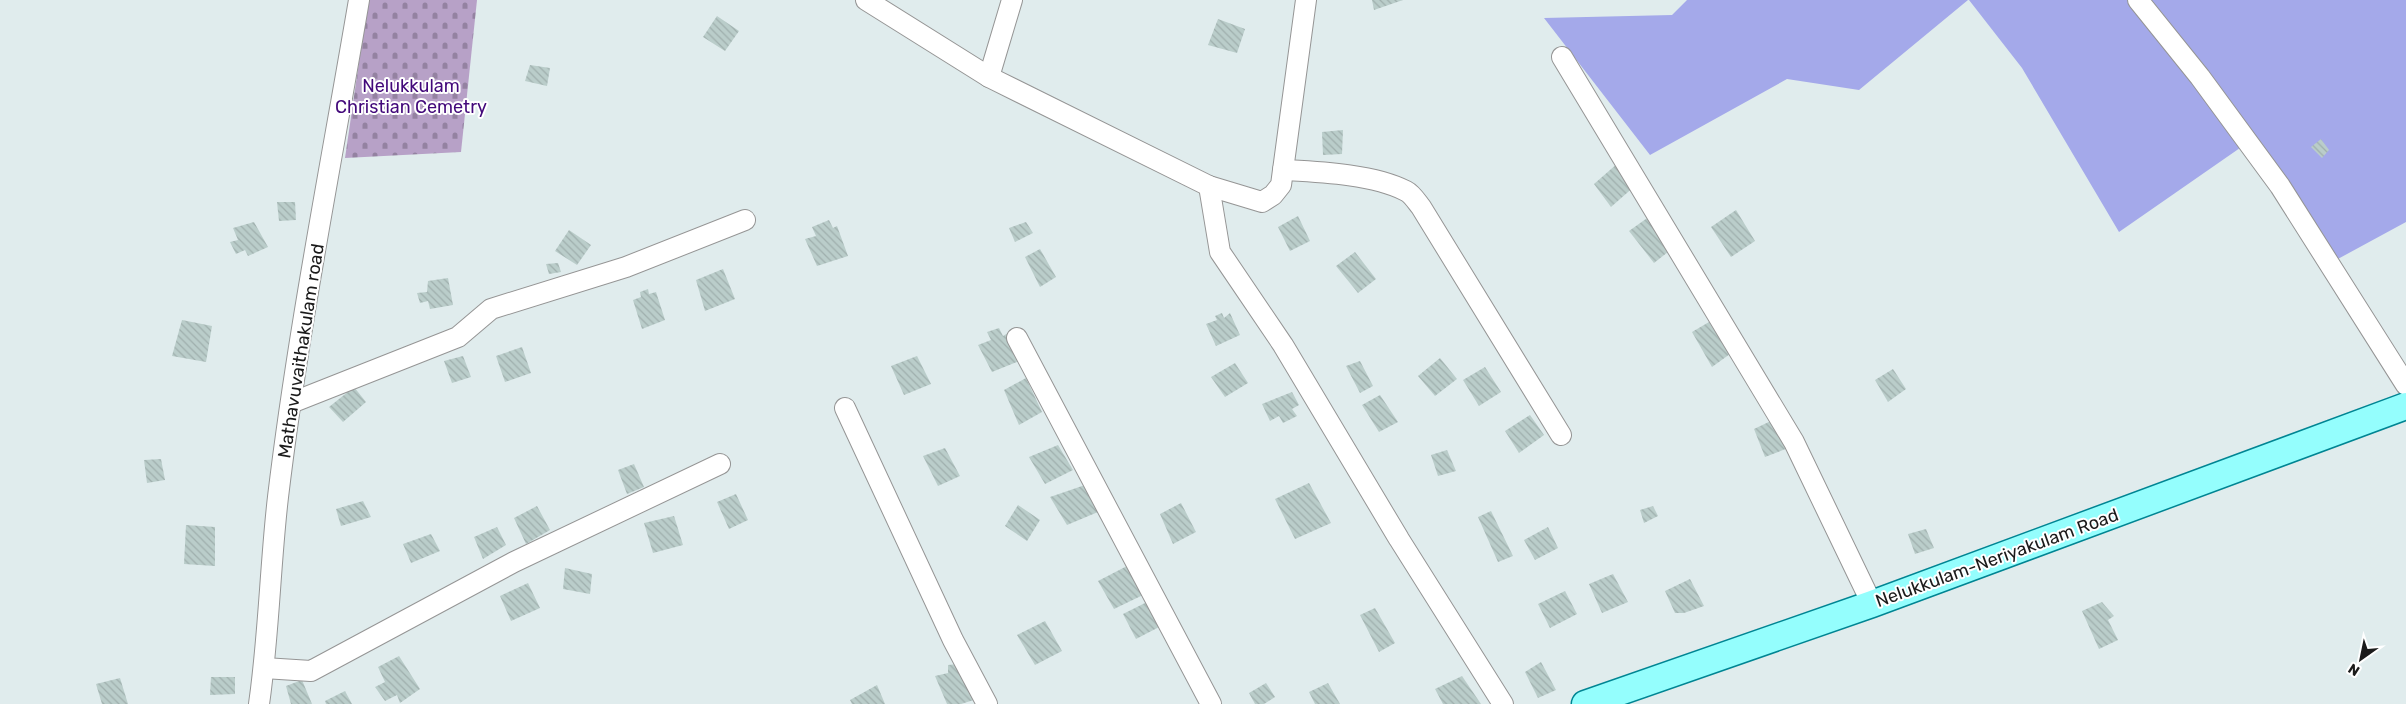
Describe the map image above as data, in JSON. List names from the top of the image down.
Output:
{
  "streets": {
    "main road": ["Nelukkulam-Neriyakulam Road"],
    "street": ["Mathavuvaithakulam road"]
  },
  "parks": ["Nelukkulam Christian Cemetry"],
  "north": "bottom left"
}
